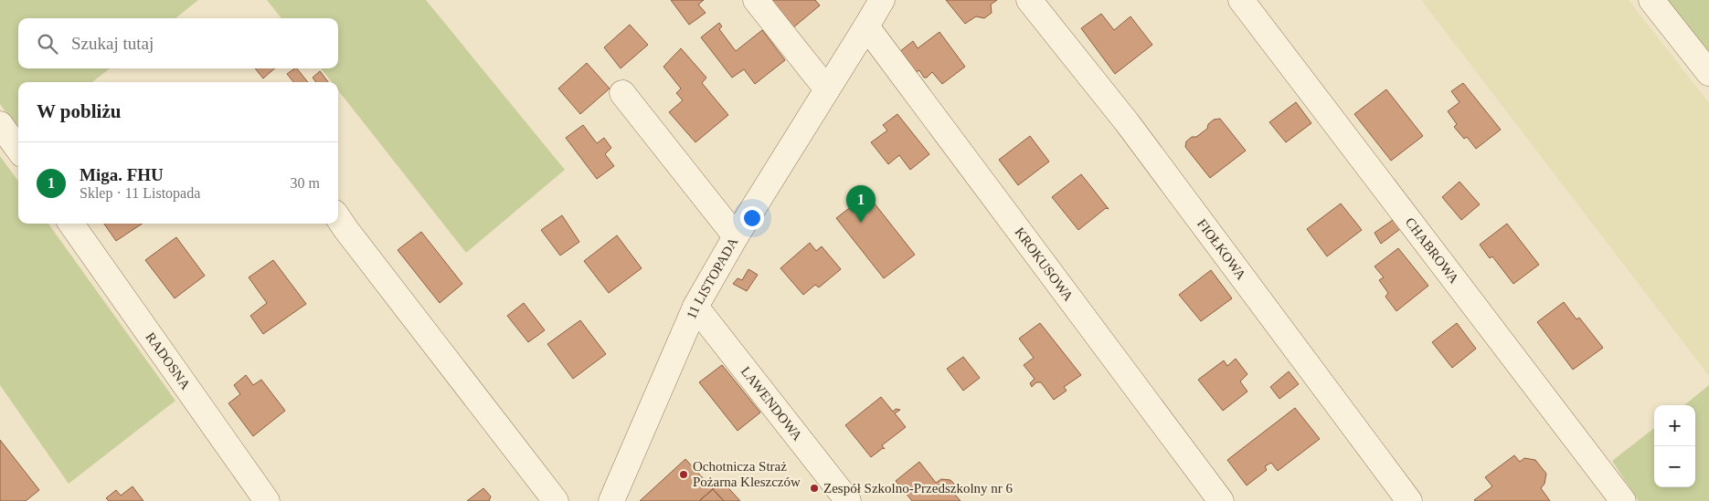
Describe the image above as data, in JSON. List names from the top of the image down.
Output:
{
  "streets": {
    "street": [
      "FIOŁKOWA",
      "CHABROWA",
      "KROKUSOWA",
      "11 LISTOPADA",
      "RADOSNA",
      "LAWENDOWA"
    ]
  },
  "crossings": [
    ["KROKUSOWA", "11 LISTOPADA"],
    ["11 LISTOPADA", "LAWENDOWA"]
  ],
  "places": ["Ochotnicza Straż Pożarna Kleszczów", "Zespół Szkolno-Przedszkolny nr 6"],
  "page": {
    "search": "Szukaj tutaj",
    "heading": "W pobliżu",
    "list": [
      {
        "mark": "1",
        "name": "Miga. FHU",
        "note": "Sklep · 11 Listopada",
        "value": "30 m"
      }
    ],
    "pins": "1",
    "map_buttons": ["+", "−"]
  }
}
